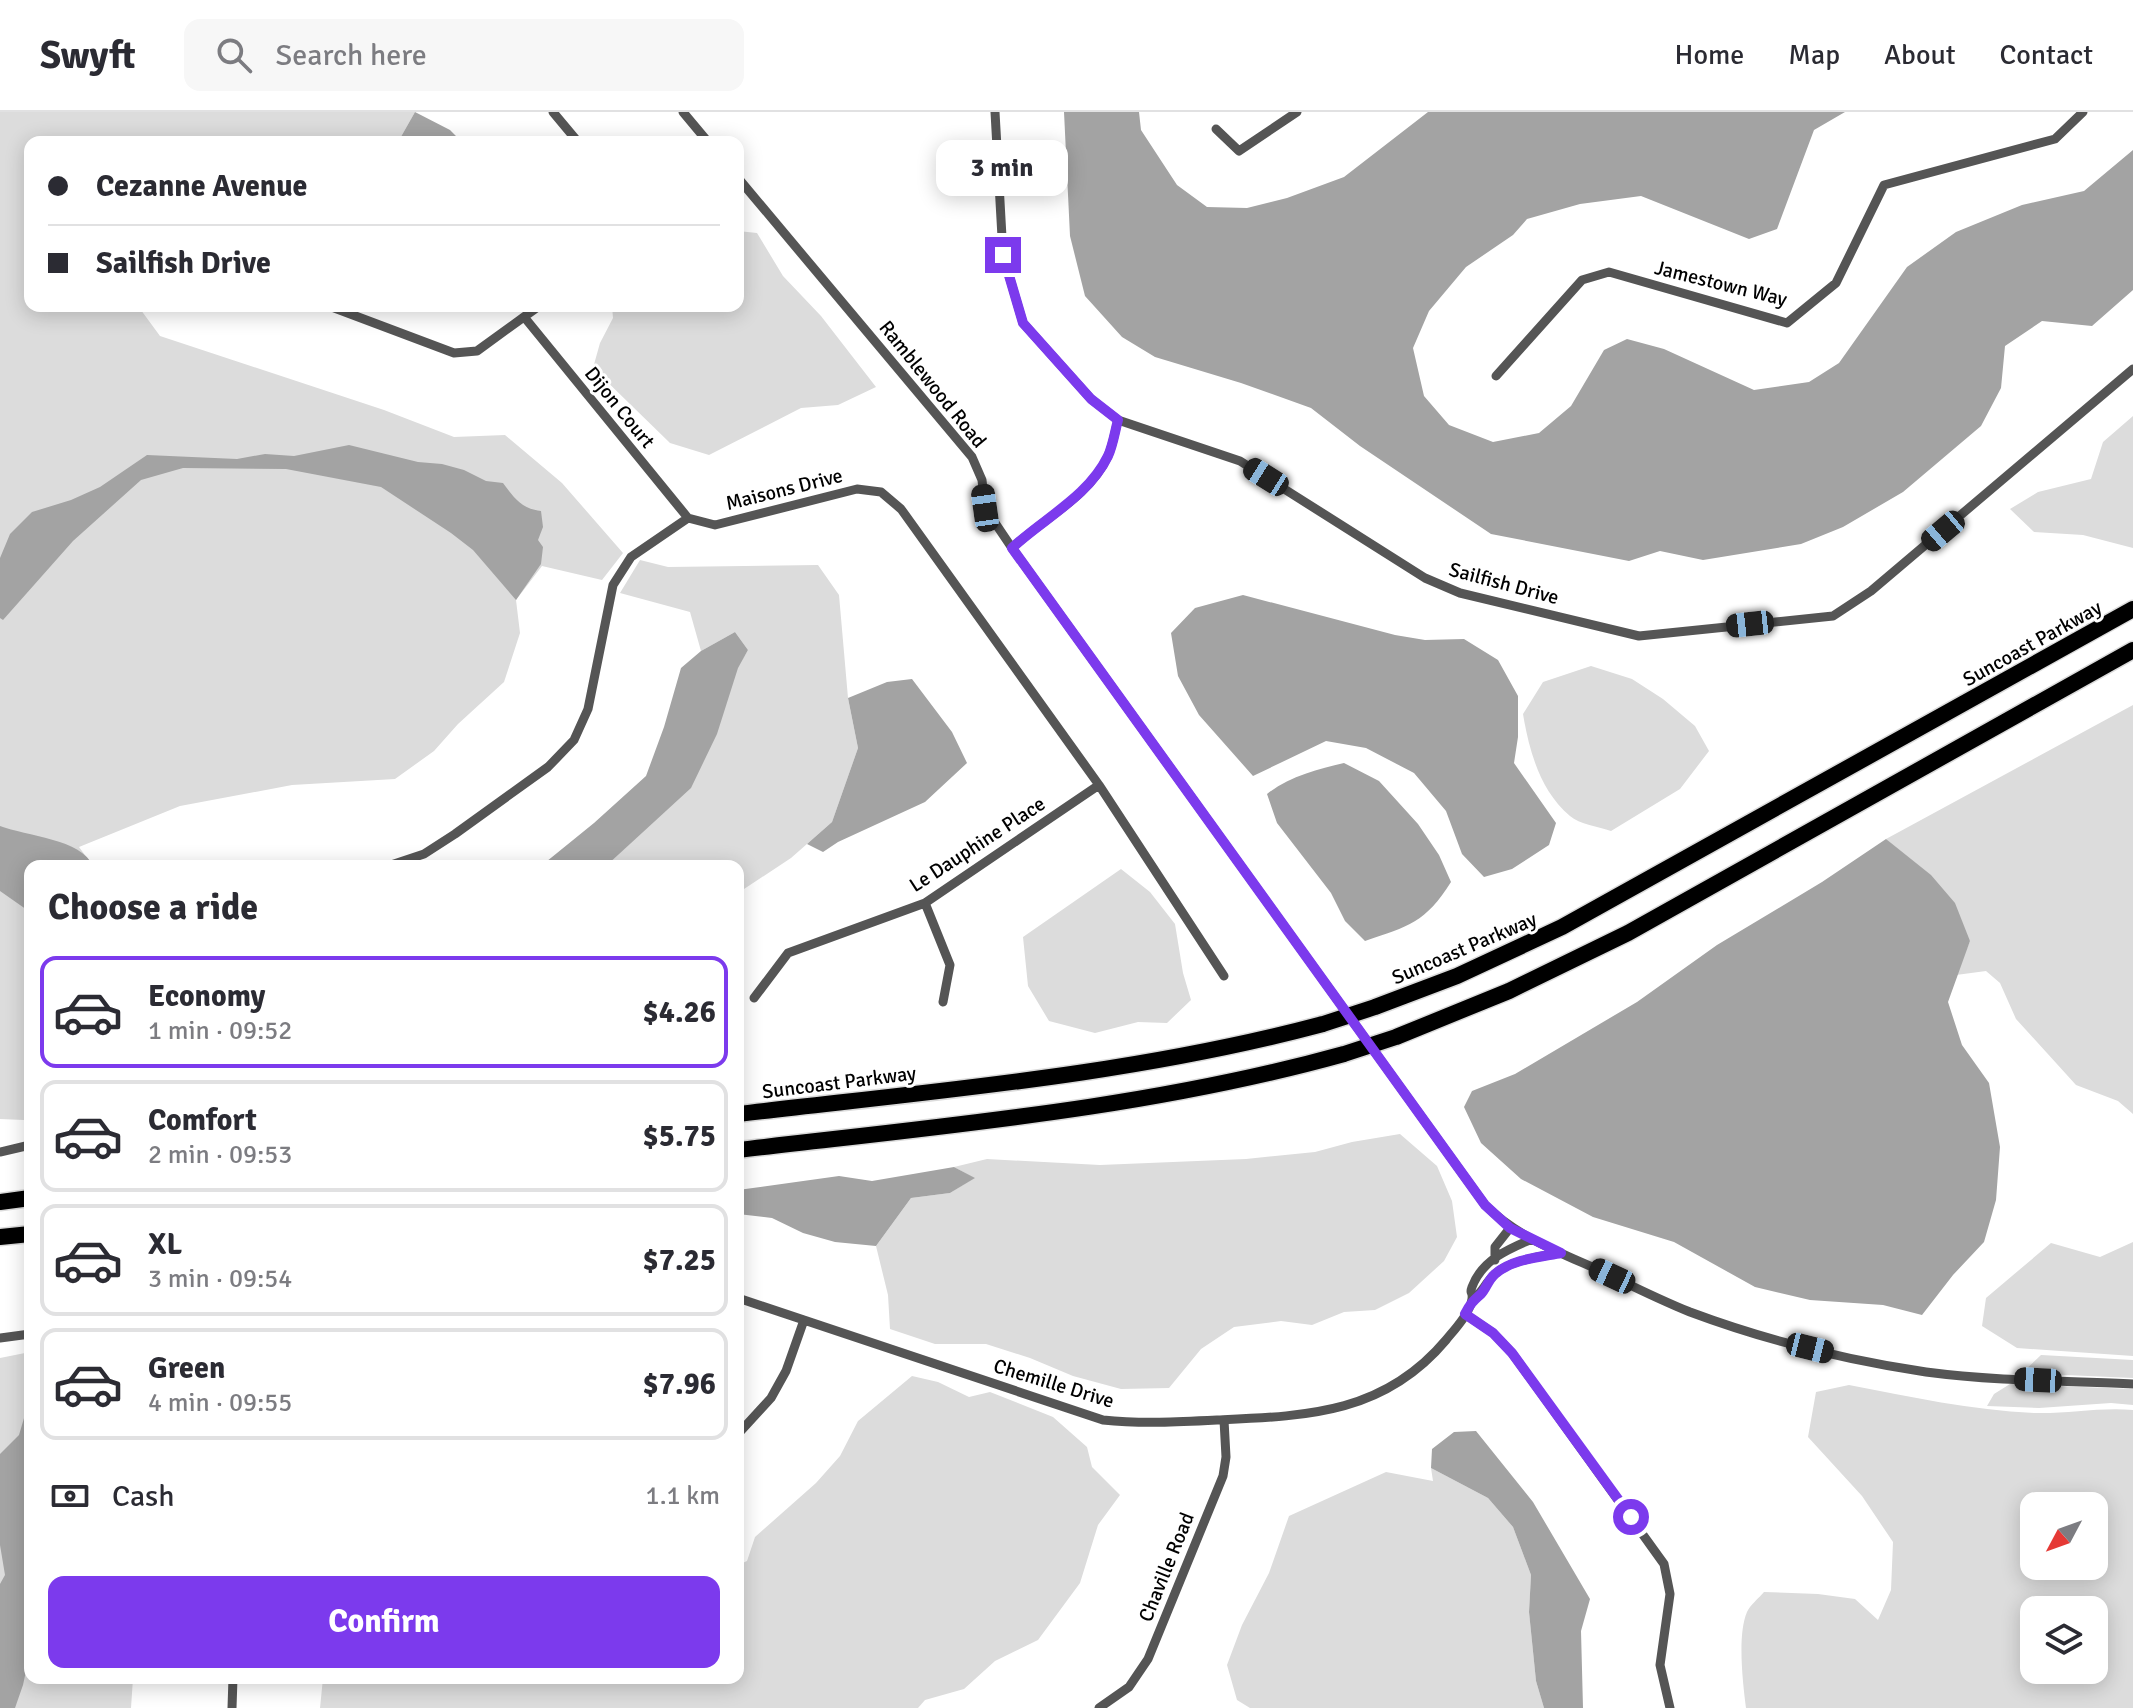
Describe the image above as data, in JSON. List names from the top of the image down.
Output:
{
  "streets": {
    "highway": ["Suncoast Parkway"],
    "street": [
      "Jamestown Way",
      "Ramblewood Road",
      "Dijon Court",
      "Maisons Drive",
      "Sailfish Drive",
      "Le Dauphine Place",
      "Chemille Drive",
      "Chaville Road"
    ]
  },
  "crossings": [
    ["Ramblewood Road", "Chemille Drive"],
    ["Dijon Court", "Maisons Drive"],
    ["Maisons Drive", "Le Dauphine Place"],
    ["Chemille Drive", "Chaville Road"]
  ],
  "north": "bottom left",
  "page": {
    "header": "Swyft",
    "search": "Search here",
    "nav": [
      "Home",
      "Map",
      "About",
      "Contact"
    ],
    "banner": ["Cezanne Avenue", "Sailfish Drive"],
    "bubble": "3 min",
    "heading": "Choose a ride",
    "list": [
      {
        "name": "Economy",
        "note": "1 min · 09:52",
        "value": "$4.26"
      },
      {
        "name": "Comfort",
        "note": "2 min · 09:53",
        "value": "$5.75"
      },
      {
        "name": "XL",
        "note": "3 min · 09:54",
        "value": "$7.25"
      },
      {
        "name": "Green",
        "note": "4 min · 09:55",
        "value": "$7.96"
      }
    ],
    "pay": ["Cash", "1.1 km"],
    "buttons": "Confirm"
  }
}
